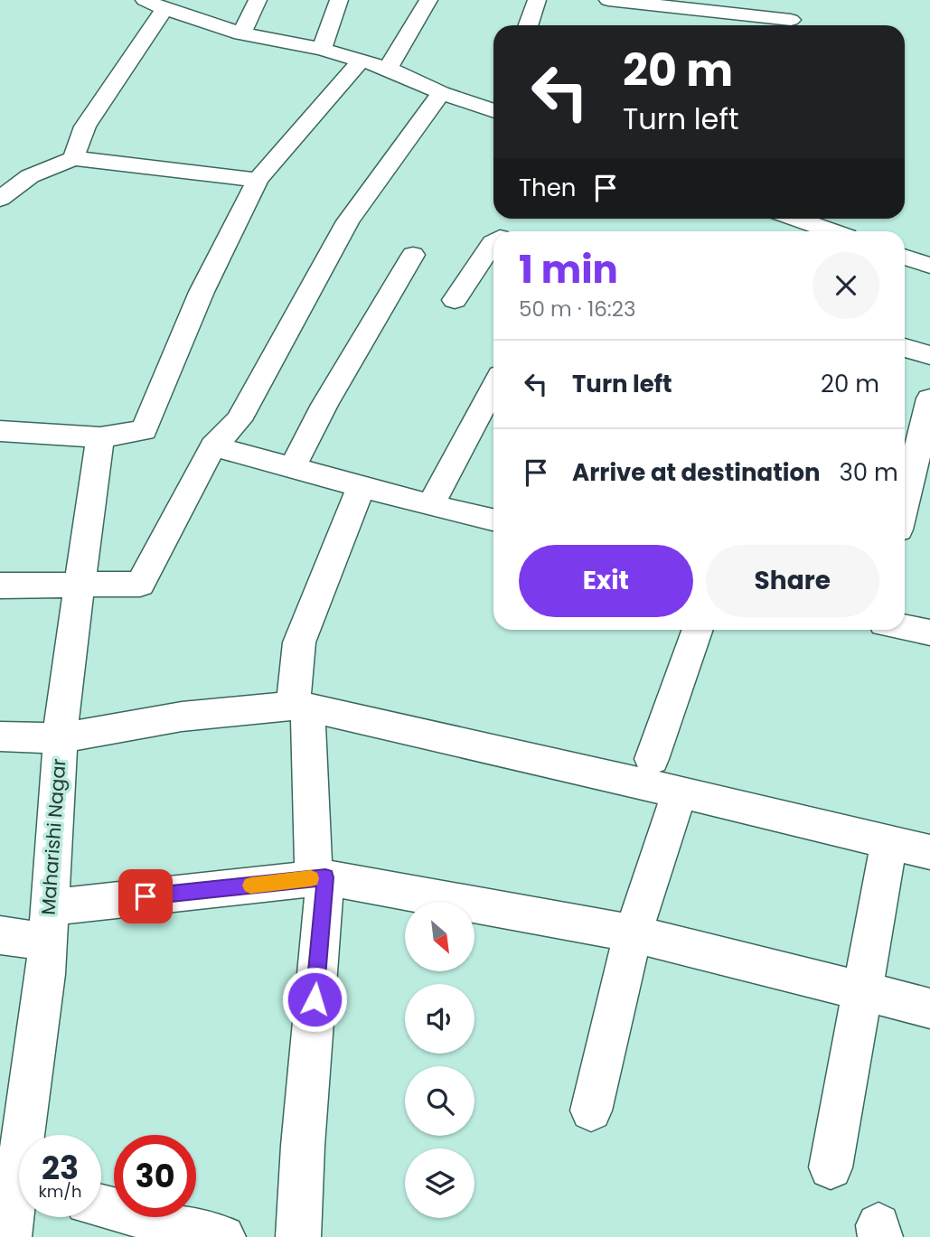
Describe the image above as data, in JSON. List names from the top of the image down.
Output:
{
  "streets": {
    "street": ["Maharishi Nagar"]
  },
  "north": "bottom right",
  "page": {
    "turn": ["20 m", "Turn left"],
    "then": "Then",
    "heading": ["1 min", "50 m · 16:23"],
    "list": [
      {
        "name": "Turn left",
        "value": "20 m"
      },
      {
        "name": "Arrive at destination",
        "value": "30 m"
      }
    ],
    "buttons": ["Exit", "Share"],
    "speed": "23 km/h",
    "limit": "30"
  }
}
